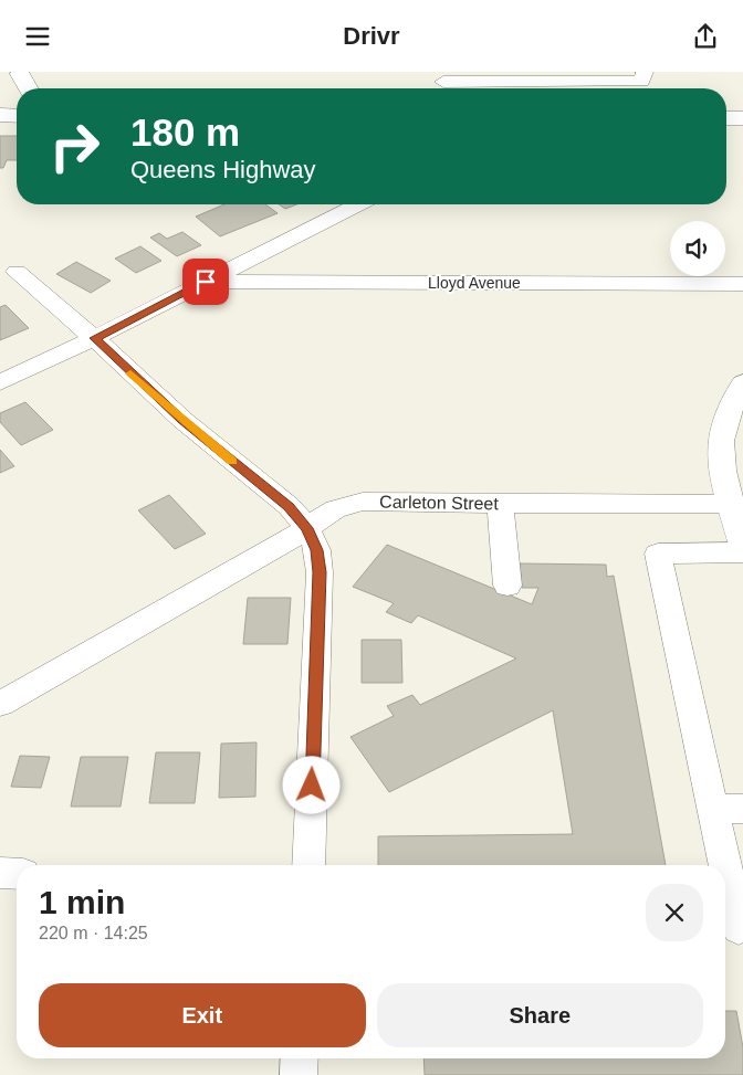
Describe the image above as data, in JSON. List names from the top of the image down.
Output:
{
  "streets": {
    "street": ["Lloyd Avenue", "Carleton Street"]
  },
  "page": {
    "header": "Drivr",
    "turn": ["180 m", "Queens Highway"],
    "heading": ["1 min", "220 m · 14:25"],
    "buttons": ["Exit", "Share"]
  }
}
